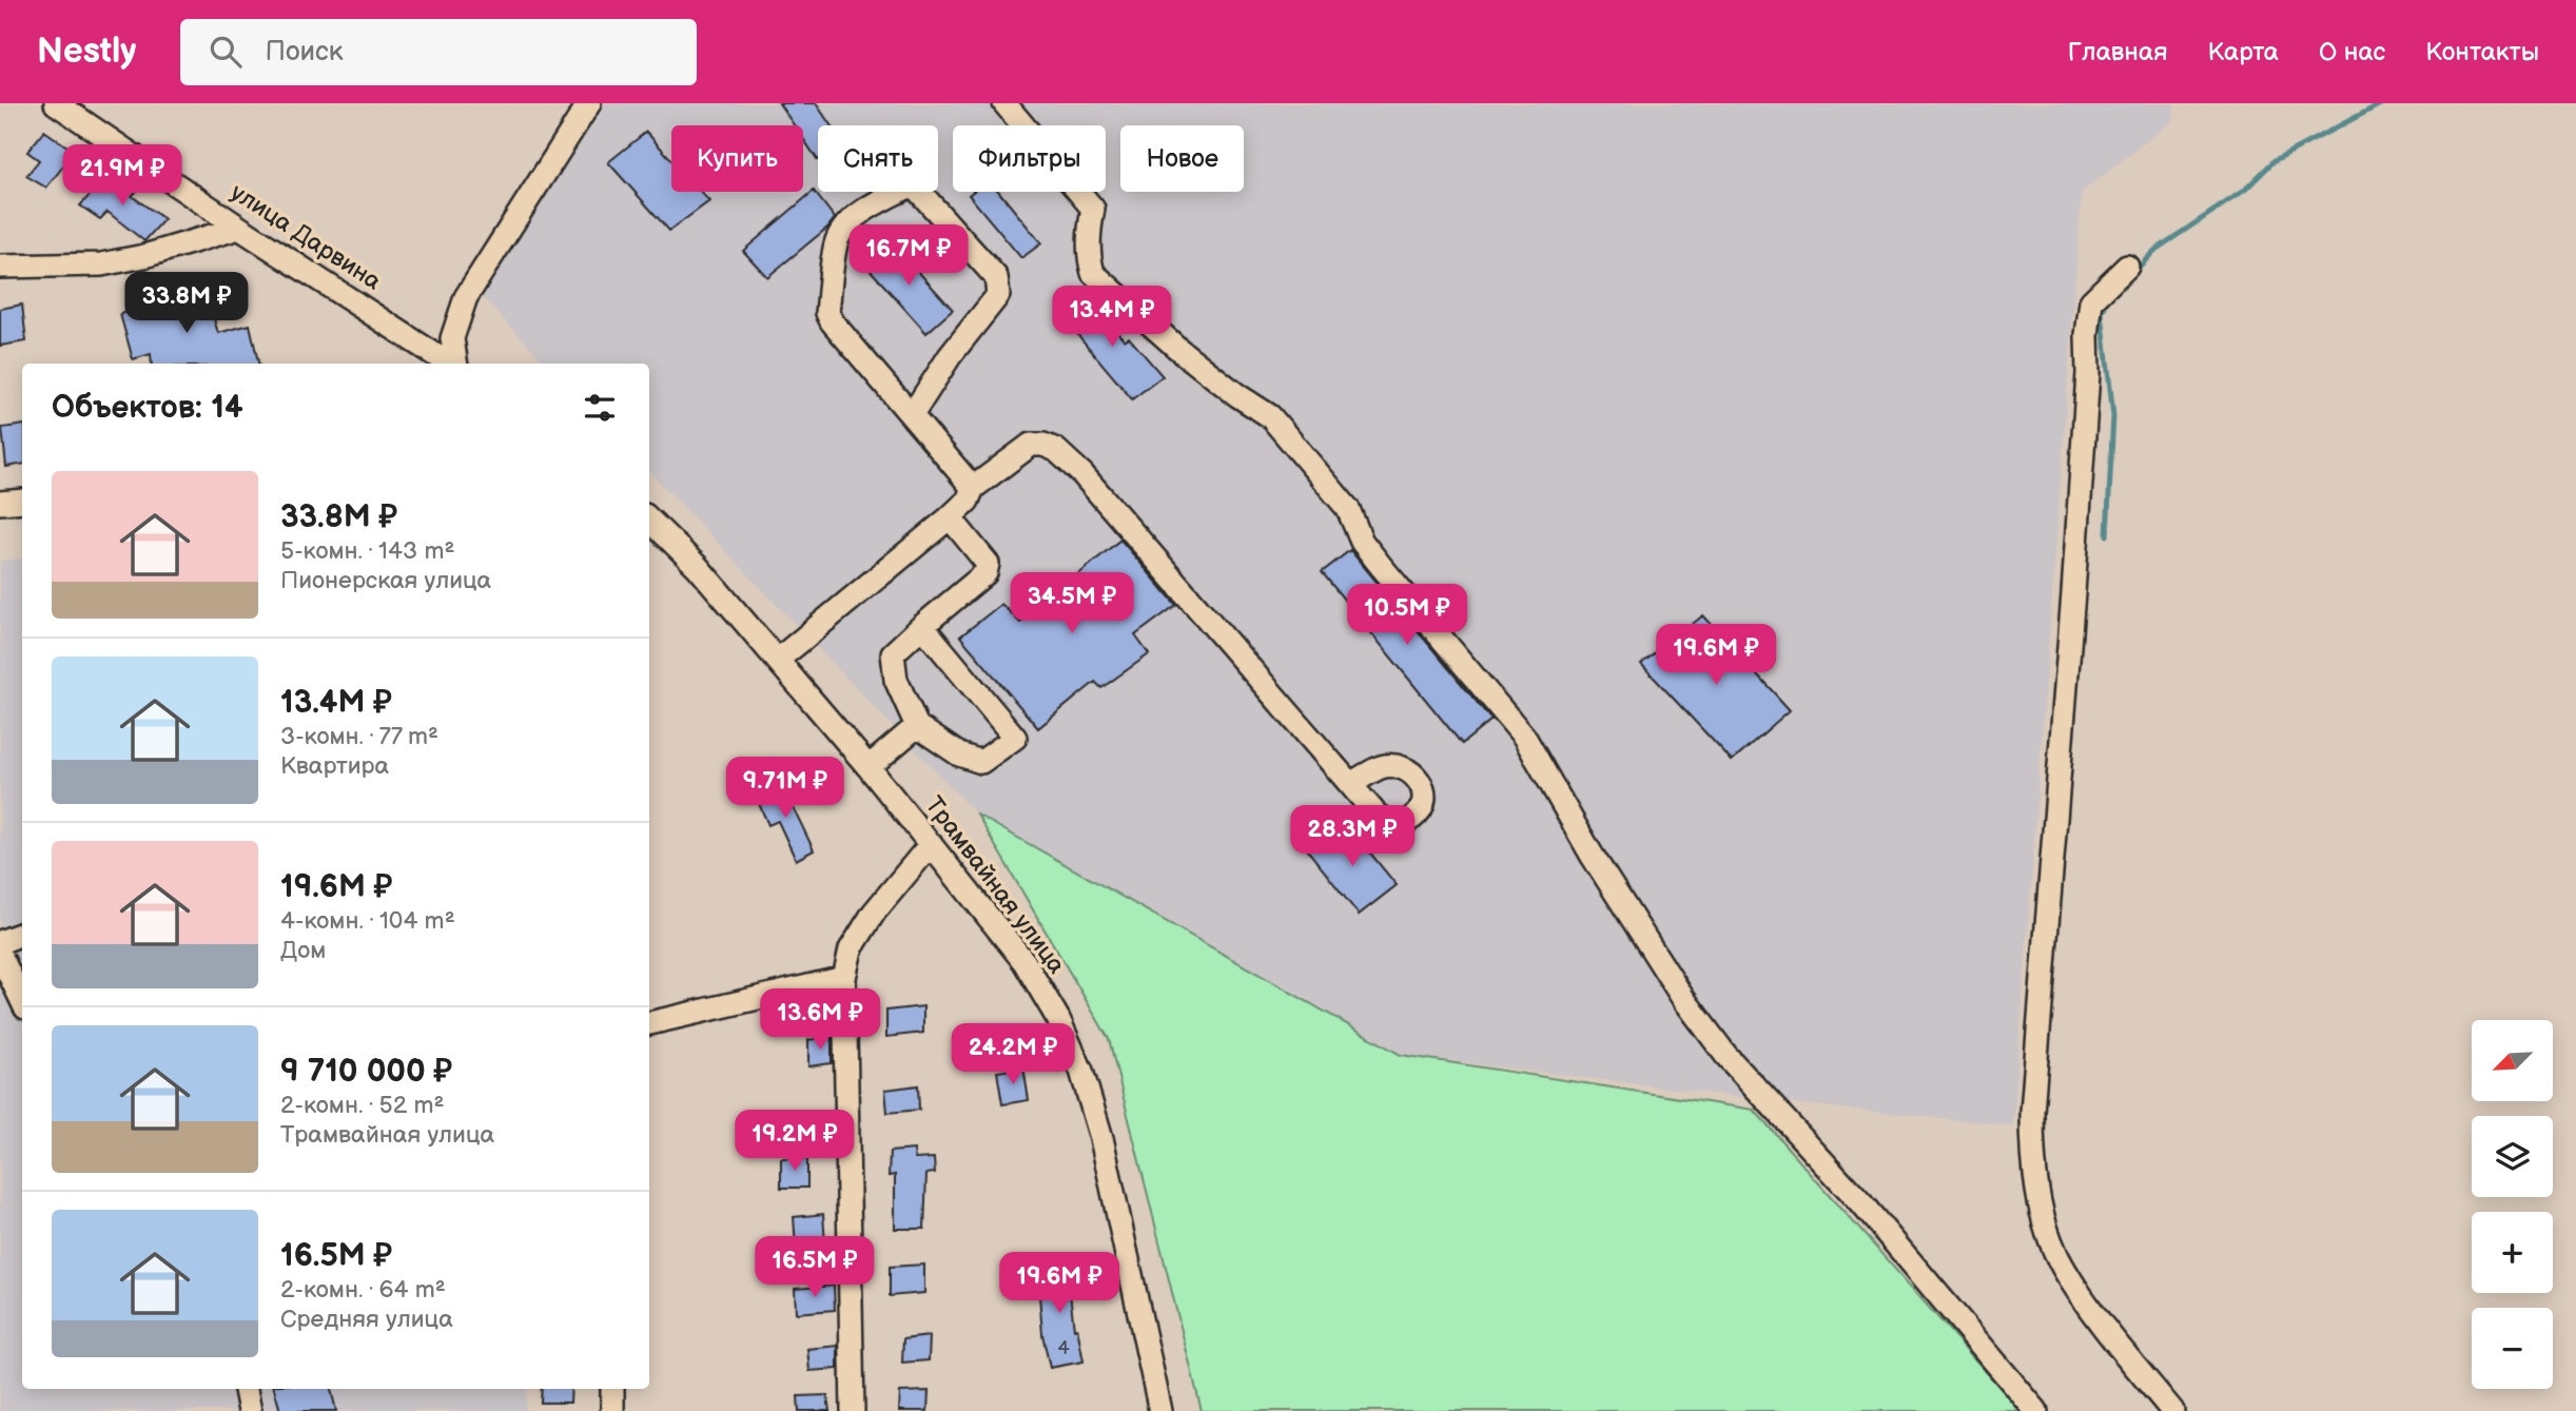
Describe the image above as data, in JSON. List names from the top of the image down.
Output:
{
  "streets": {
    "street": ["улица Дарвина", "Трамвайная улица"]
  },
  "house_numbers": ["4"],
  "north": "bottom left",
  "page": {
    "header": "Nestly",
    "search": "Поиск",
    "nav": [
      "Главная",
      "Карта",
      "О нас",
      "Контакты"
    ],
    "chip": [
      "Купить",
      "Снять",
      "Фильтры",
      "Новое"
    ],
    "price": [
      "21.9M ₽",
      "16.7M ₽",
      "33.8M ₽",
      "13.4M ₽",
      "34.5M ₽",
      "10.5M ₽",
      "19.6M ₽",
      "9.71M ₽",
      "28.3M ₽",
      "13.6M ₽",
      "24.2M ₽",
      "19.2M ₽",
      "16.5M ₽",
      "19.6M ₽"
    ],
    "heading": "Объектов: 14",
    "list": [
      {
        "name": "33.8M ₽",
        "note": "5-комн. · 143 m² · Пионерская улица"
      },
      {
        "name": "13.4M ₽",
        "note": "3-комн. · 77 m² · Квартира"
      },
      {
        "name": "19.6M ₽",
        "note": "4-комн. · 104 m² · Дом"
      },
      {
        "name": "9 710 000 ₽",
        "note": "2-комн. · 52 m² · Трамвайная улица"
      },
      {
        "name": "16.5M ₽",
        "note": "2-комн. · 64 m² · Средняя улица"
      }
    ],
    "map_buttons": ["+", "−"]
  }
}
